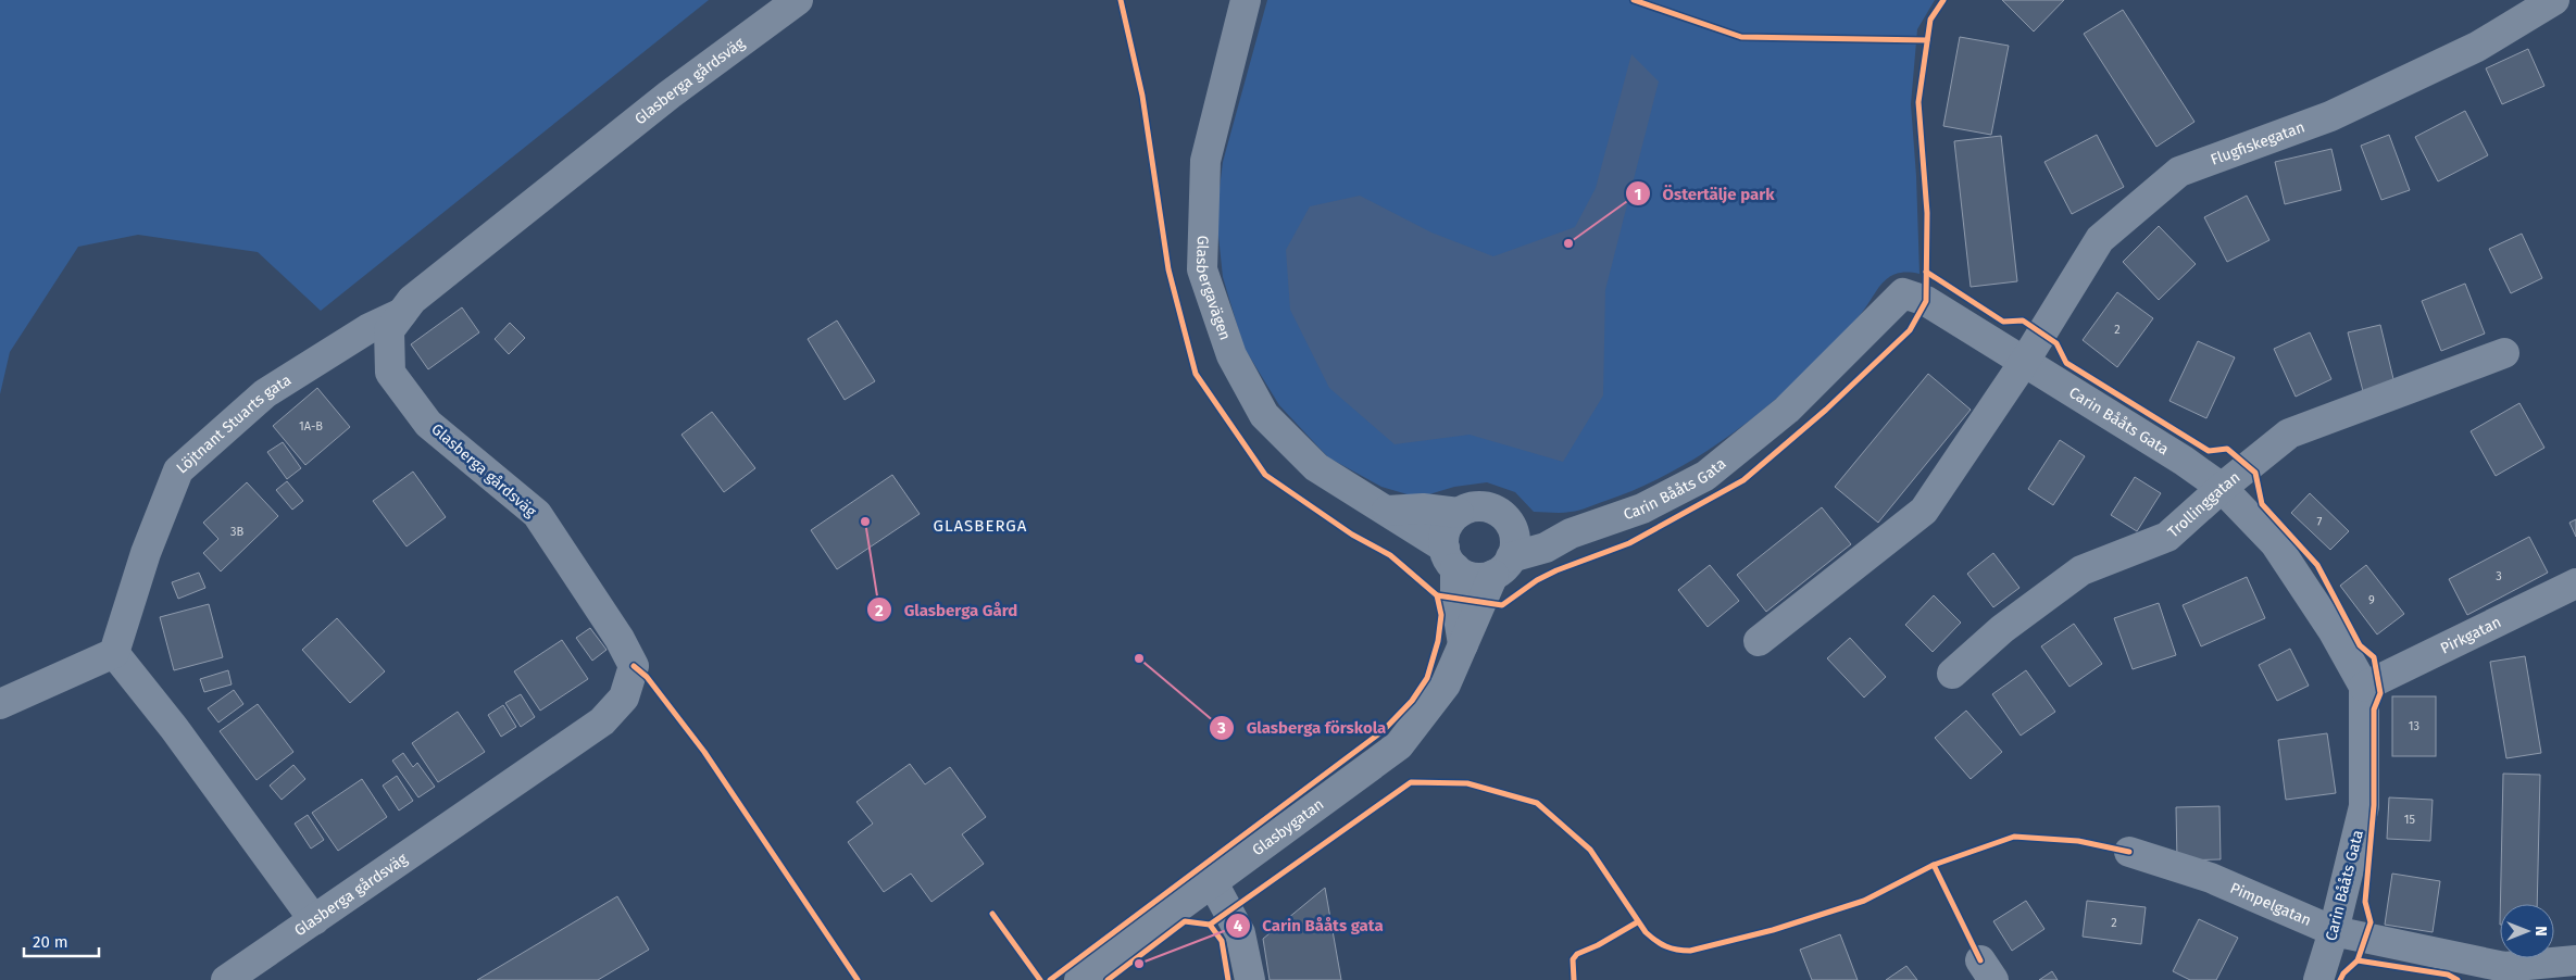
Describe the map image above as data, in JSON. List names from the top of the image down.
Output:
{
  "streets": {
    "street": [
      "Glasberga gårdsväg",
      "Flugfiskegatan",
      "Glasbergavägen",
      "Carin Bååts Gata",
      "Löjtnant Stuarts gata",
      "Trollinggatan",
      "Pirkgatan",
      "Glasbygatan",
      "Pimpelgatan"
    ]
  },
  "crossings": [
    ["Glasberga gårdsväg", "Löjtnant Stuarts gata"],
    ["Flugfiskegatan", "Carin Bååts Gata"],
    ["Glasbergavägen", "Carin Bååts Gata"],
    ["Glasbergavägen", "Glasbygatan"],
    ["Carin Bååts Gata", "Trollinggatan"],
    ["Carin Bååts Gata", "Pirkgatan"],
    ["Carin Bååts Gata", "Glasbygatan"],
    ["Carin Bååts Gata", "Pimpelgatan"]
  ],
  "districts": ["GLASBERGA"],
  "places": [
    "Östertälje park",
    "Glasberga Gård",
    "Glasberga förskola",
    "Carin Bååts gata"
  ],
  "house_numbers": [
    "2",
    "1A-B",
    "7",
    "3B",
    "3",
    "9",
    "13",
    "15",
    "2"
  ],
  "scale_bar": "20 m",
  "north": "right"
}
